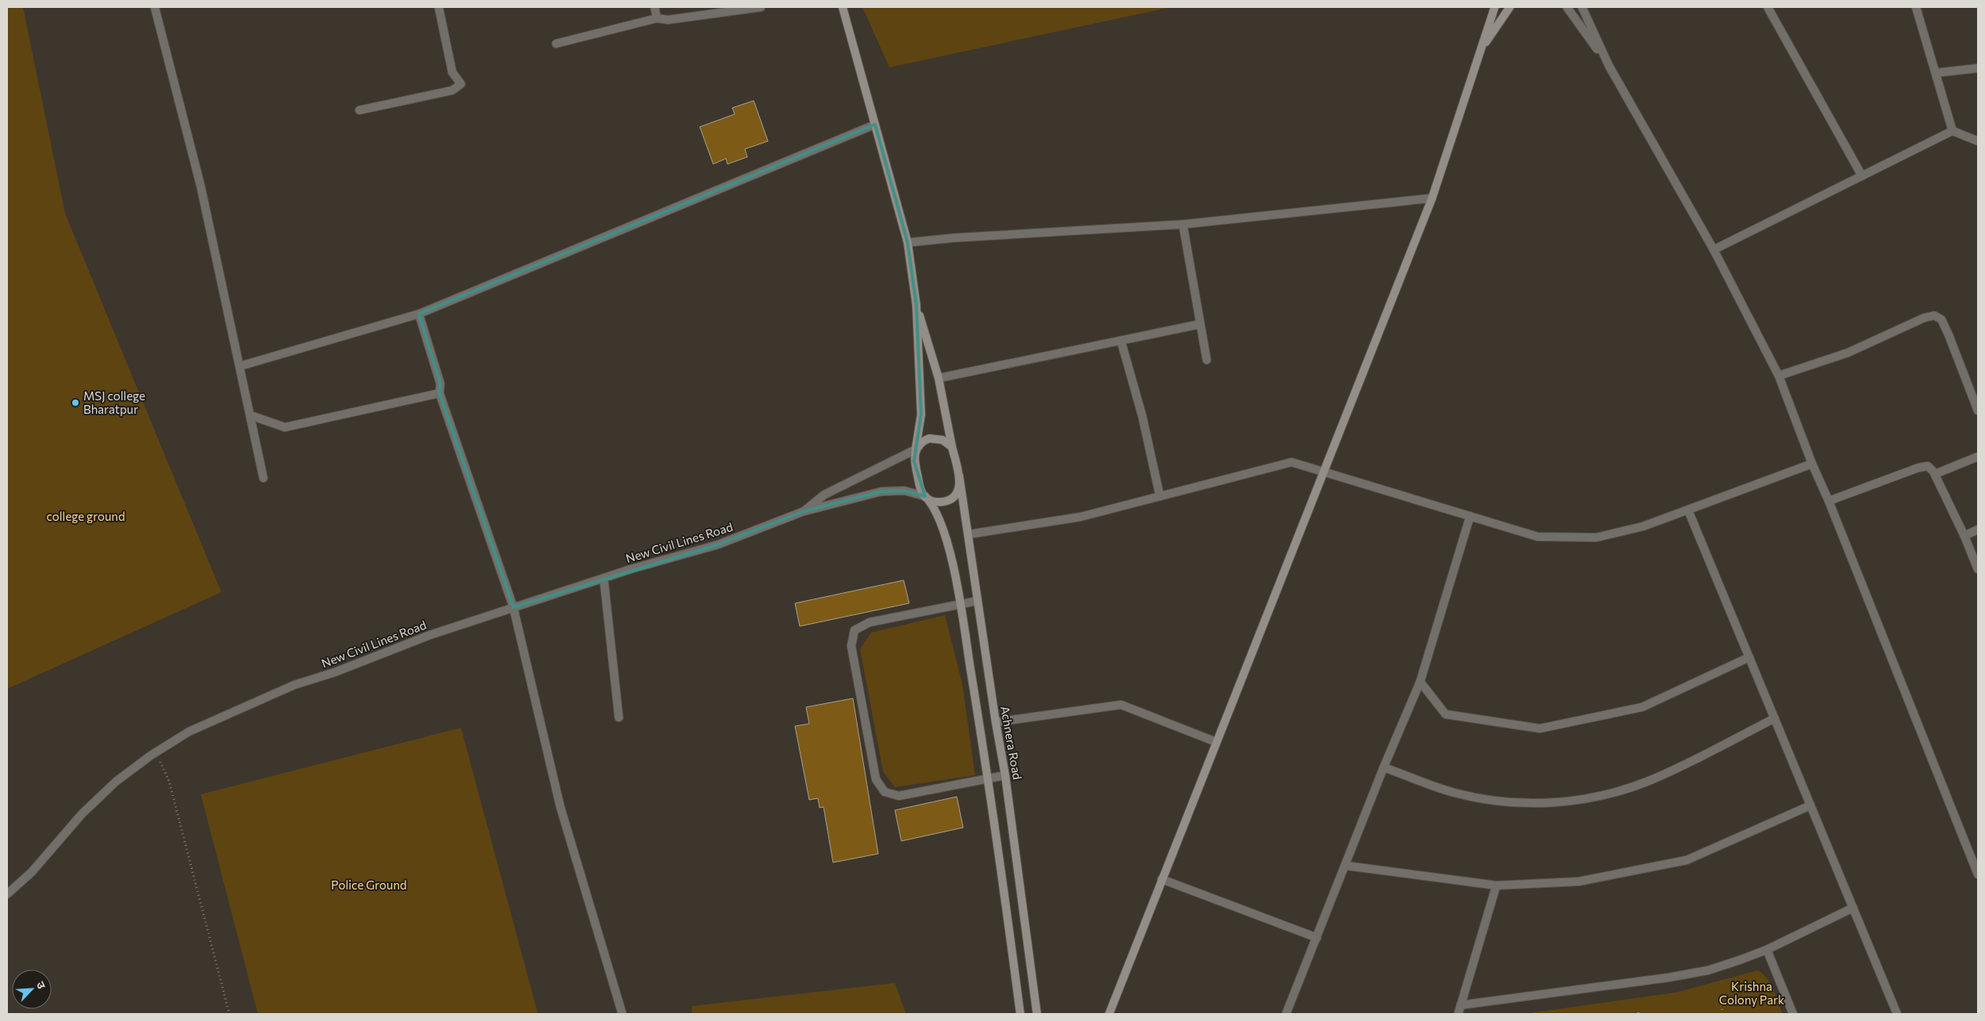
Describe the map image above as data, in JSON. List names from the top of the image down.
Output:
{
  "streets": {
    "main road": ["Achnera Road"],
    "street": ["New Civil Lines Road"]
  },
  "parks": ["college ground", "Police Ground", "Krishna Colony Park"],
  "places": ["MSJ college Bharatpur"],
  "north": "top right"
}
